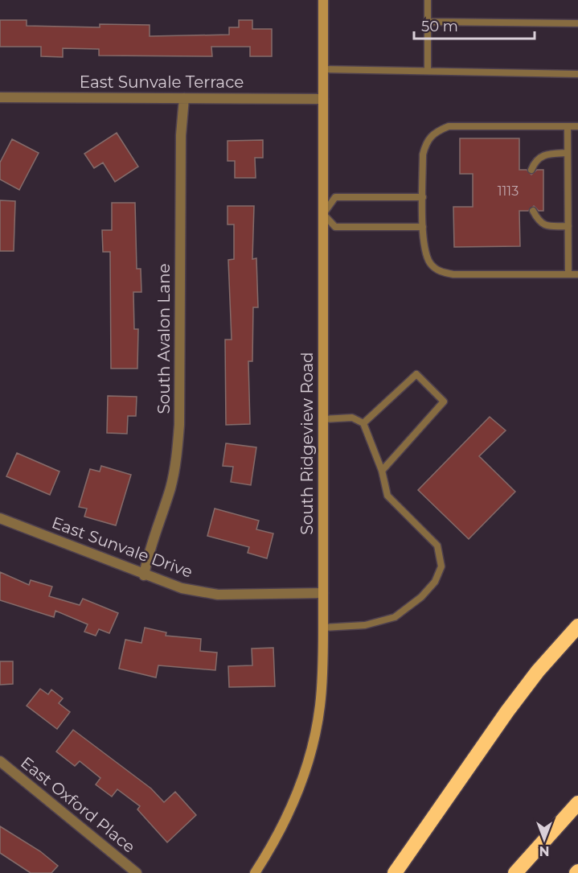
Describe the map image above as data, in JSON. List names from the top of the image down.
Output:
{
  "streets": {
    "main road": ["South Ridgeview Road"],
    "street": [
      "East Sunvale Terrace",
      "South Avalon Lane",
      "East Sunvale Drive",
      "East Oxford Place"
    ]
  },
  "crossings": [
    ["East Sunvale Terrace", "South Avalon Lane"],
    ["East Sunvale Terrace", "South Ridgeview Road"],
    ["South Avalon Lane", "East Sunvale Drive"],
    ["South Ridgeview Road", "East Sunvale Drive"]
  ],
  "house_numbers": ["1113"],
  "scale_bar": "50 m",
  "north": "bottom"
}
